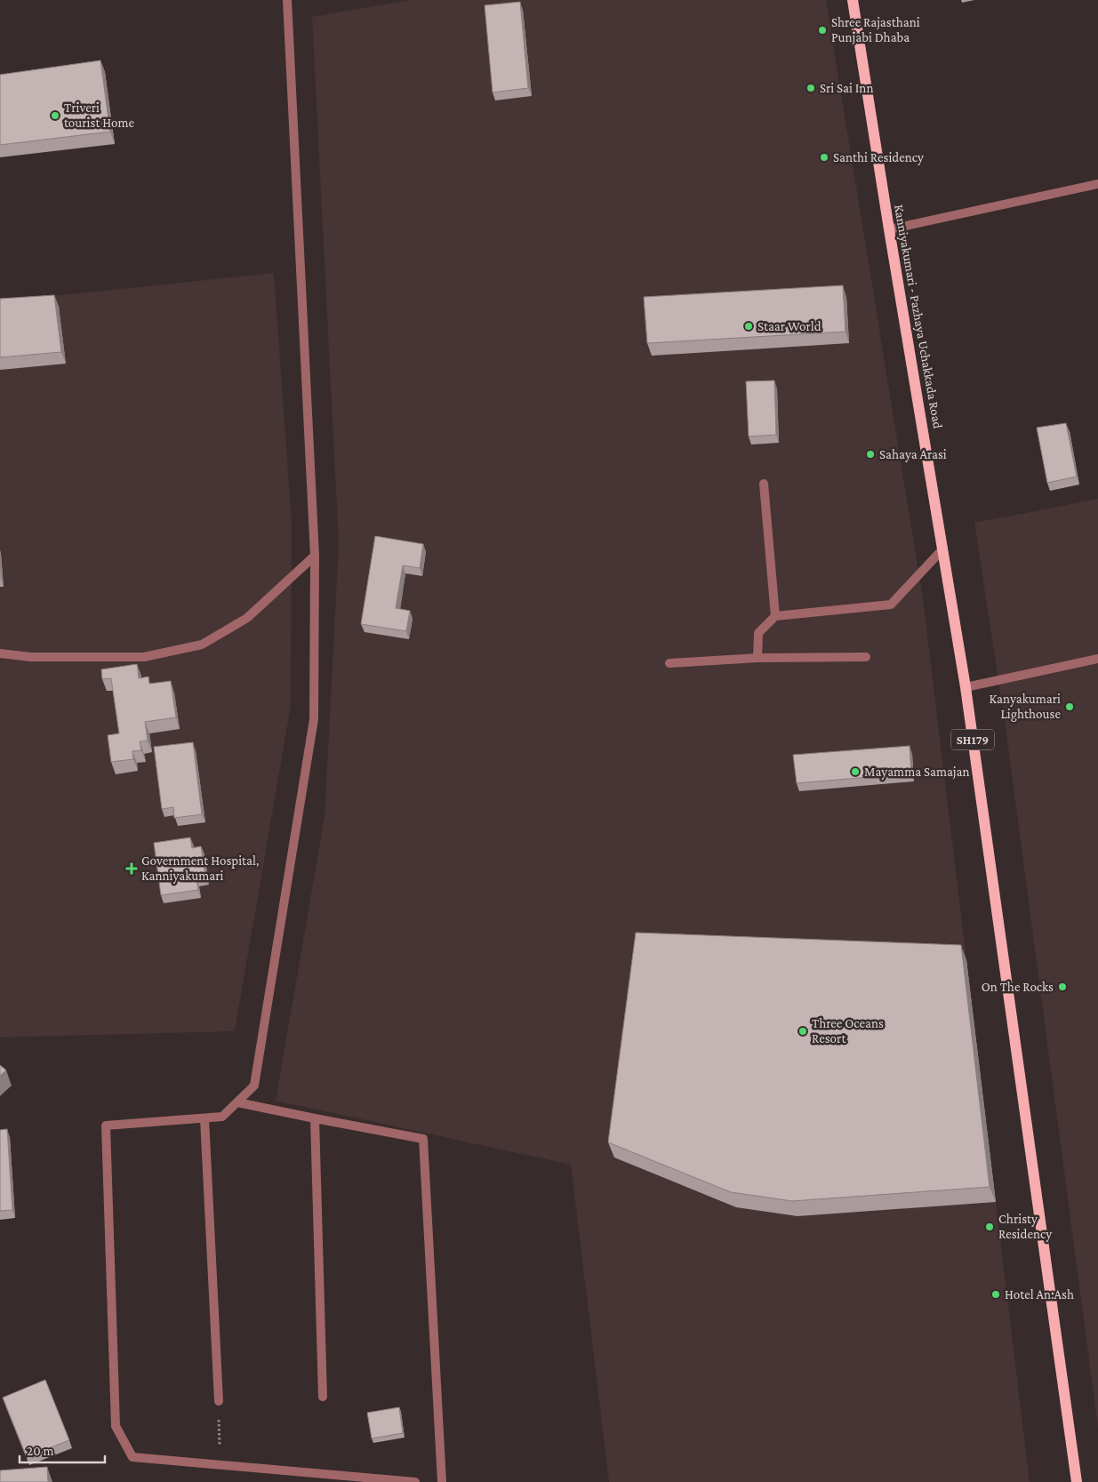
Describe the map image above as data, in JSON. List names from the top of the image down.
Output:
{
  "streets": {
    "main road": ["Kanniyakumari - Pazhaya Uchakkada Road", "SH179"]
  },
  "places": {
    "other": [
      "Shree Rajasthani Punjabi Dhaba",
      "Sri Sai Inn",
      "Triveri tourist Home",
      "Santhi Residency",
      "Staar World",
      "Sahaya Arasi",
      "Kanyakumari Lighthouse",
      "Mayamma Samajan",
      "On The Rocks",
      "Three Oceans Resort",
      "Christy Residency",
      "Hotel An:Ash"
    ],
    "health": ["Government Hospital, Kanniyakumari"]
  },
  "scale_bar": "20 m"
}
